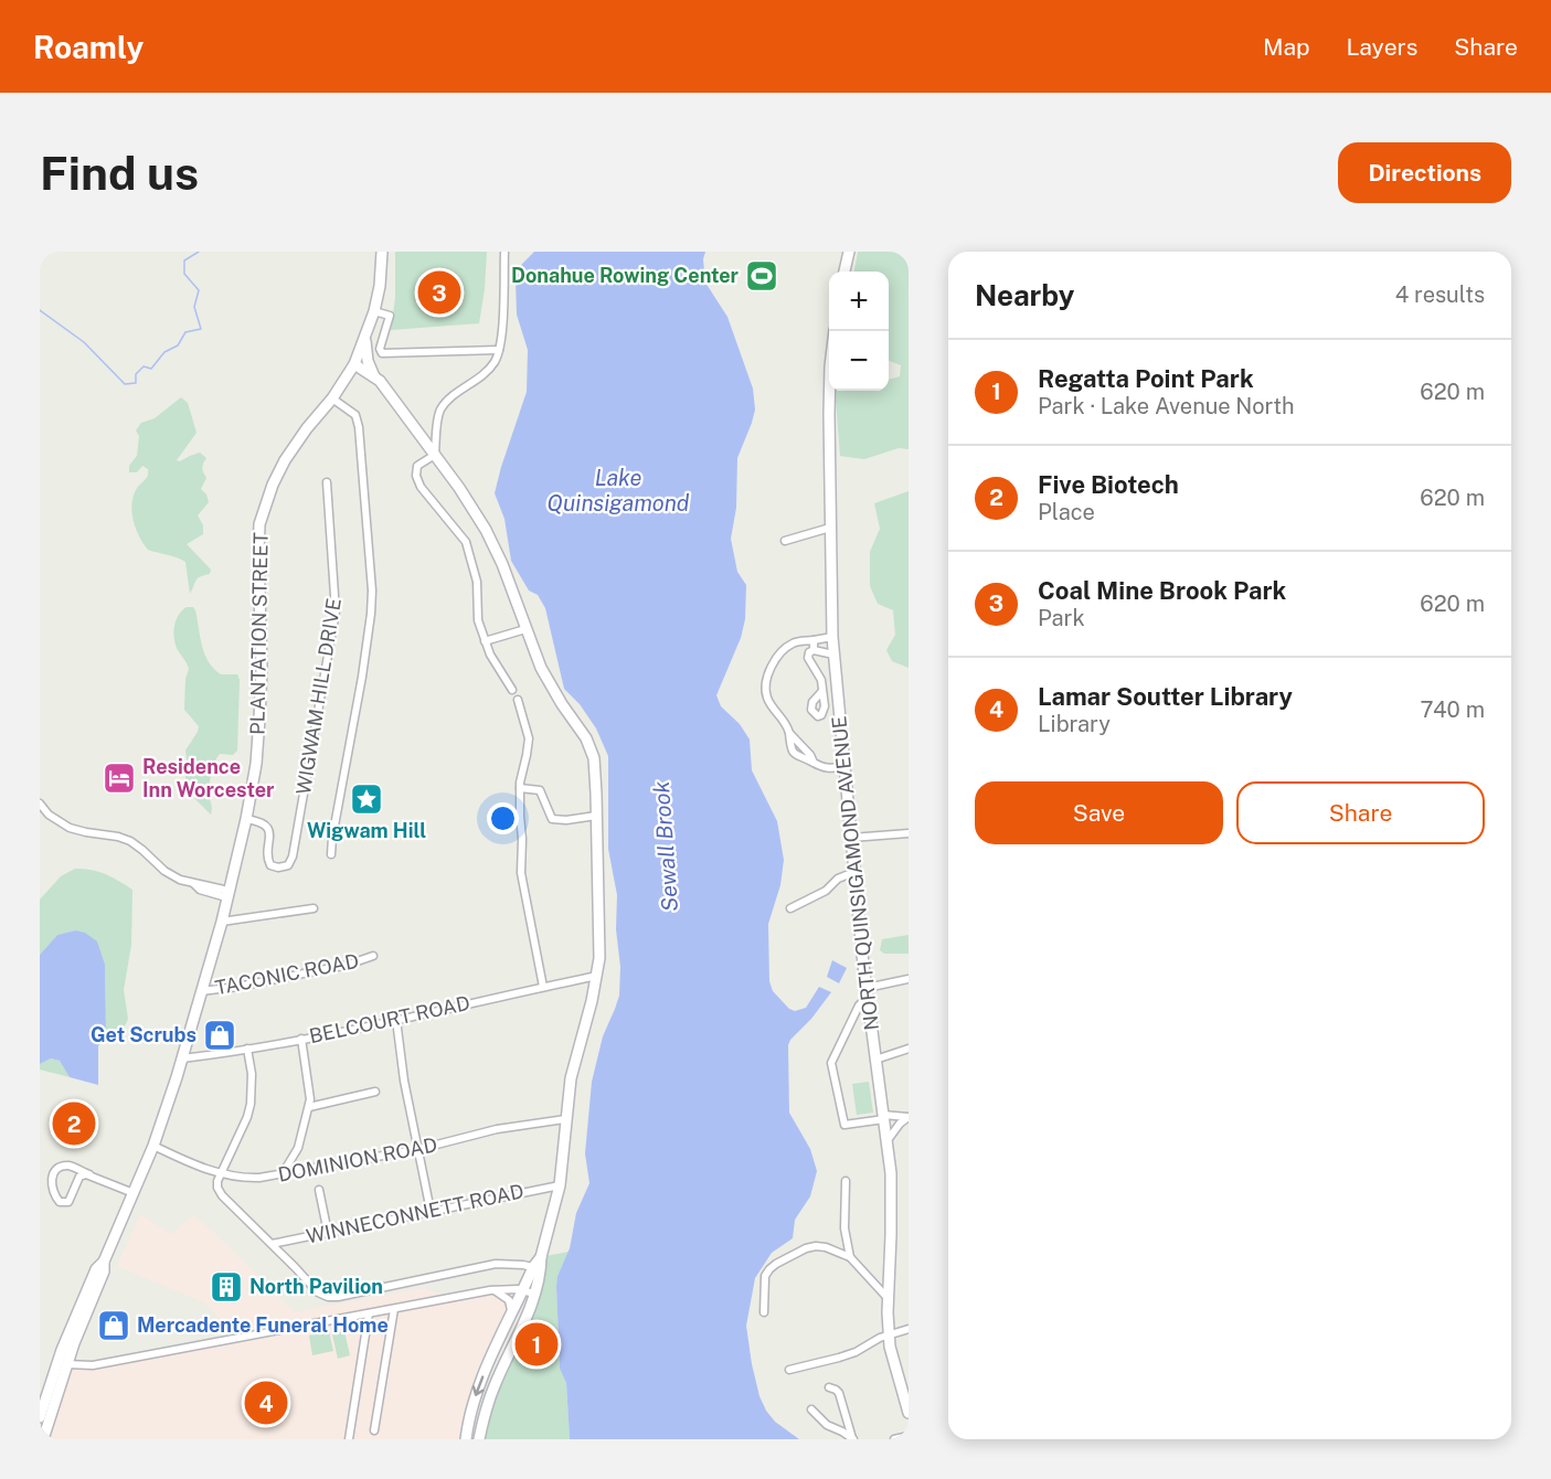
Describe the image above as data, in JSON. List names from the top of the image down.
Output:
{
  "streets": {
    "main road": ["PLANTATION STREET", "NORTH QUINSIGAMOND AVENUE"],
    "street": [
      "WIGWAM HILL DRIVE",
      "TACONIC ROAD",
      "BELCOURT ROAD",
      "DOMINION ROAD",
      "WINNECONNETT ROAD"
    ]
  },
  "crossings": [
    ["PLANTATION STREET", "WIGWAM HILL DRIVE"],
    ["PLANTATION STREET", "TACONIC ROAD"],
    ["PLANTATION STREET", "BELCOURT ROAD"],
    ["PLANTATION STREET", "DOMINION ROAD"]
  ],
  "water": ["Lake Quinsigamond", "Sewall Brook"],
  "places": {
    "sports": ["Donahue Rowing Center"],
    "hotel": ["Residence Inn Worcester"],
    "place": ["Wigwam Hill"],
    "shop": ["Get Scrubs", "Mercadente Funeral Home"],
    "building": ["North Pavilion"]
  },
  "page": {
    "header": "Roamly",
    "nav": ["Map", "Layers", "Share"],
    "buttons": [
      "Directions",
      ["Save", "Share"]
    ],
    "title": "Find us",
    "heading": ["Nearby", "4 results"],
    "pins": [
      "3",
      "2",
      "1",
      "4"
    ],
    "map_buttons": ["+", "−"],
    "list": [
      {
        "mark": "1",
        "name": "Regatta Point Park",
        "note": "Park · Lake Avenue North",
        "value": "620 m"
      },
      {
        "mark": "2",
        "name": "Five Biotech",
        "note": "Place",
        "value": "620 m"
      },
      {
        "mark": "3",
        "name": "Coal Mine Brook Park",
        "note": "Park",
        "value": "620 m"
      },
      {
        "mark": "4",
        "name": "Lamar Soutter Library",
        "note": "Library",
        "value": "740 m"
      }
    ]
  }
}
